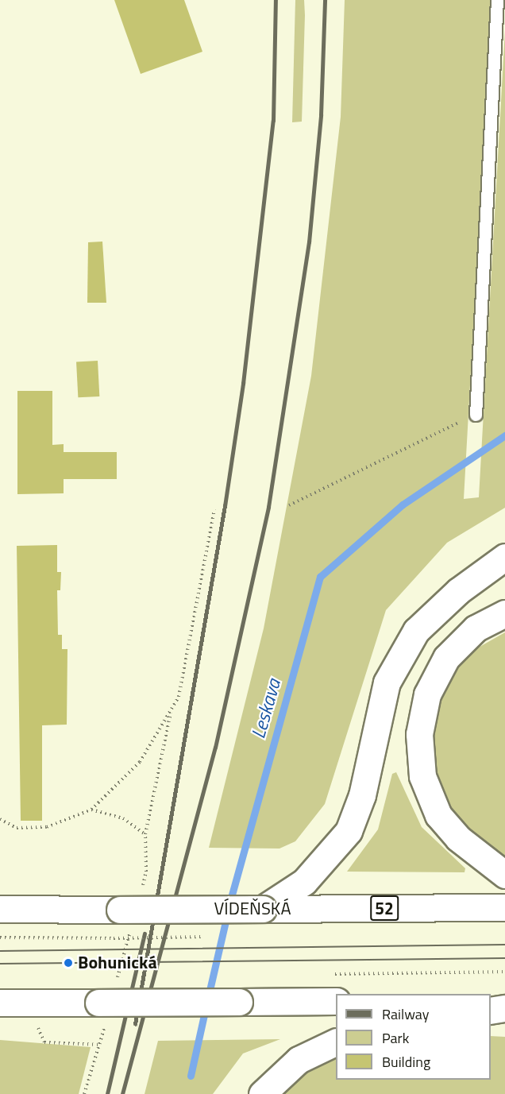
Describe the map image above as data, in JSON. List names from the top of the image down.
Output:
{
  "streets": {
    "highway": ["52", "VÍDEŇSKÁ"]
  },
  "water": ["Leskava"],
  "places": ["Bohunická"],
  "legend": ["Railway", "Park", "Building"]
}
